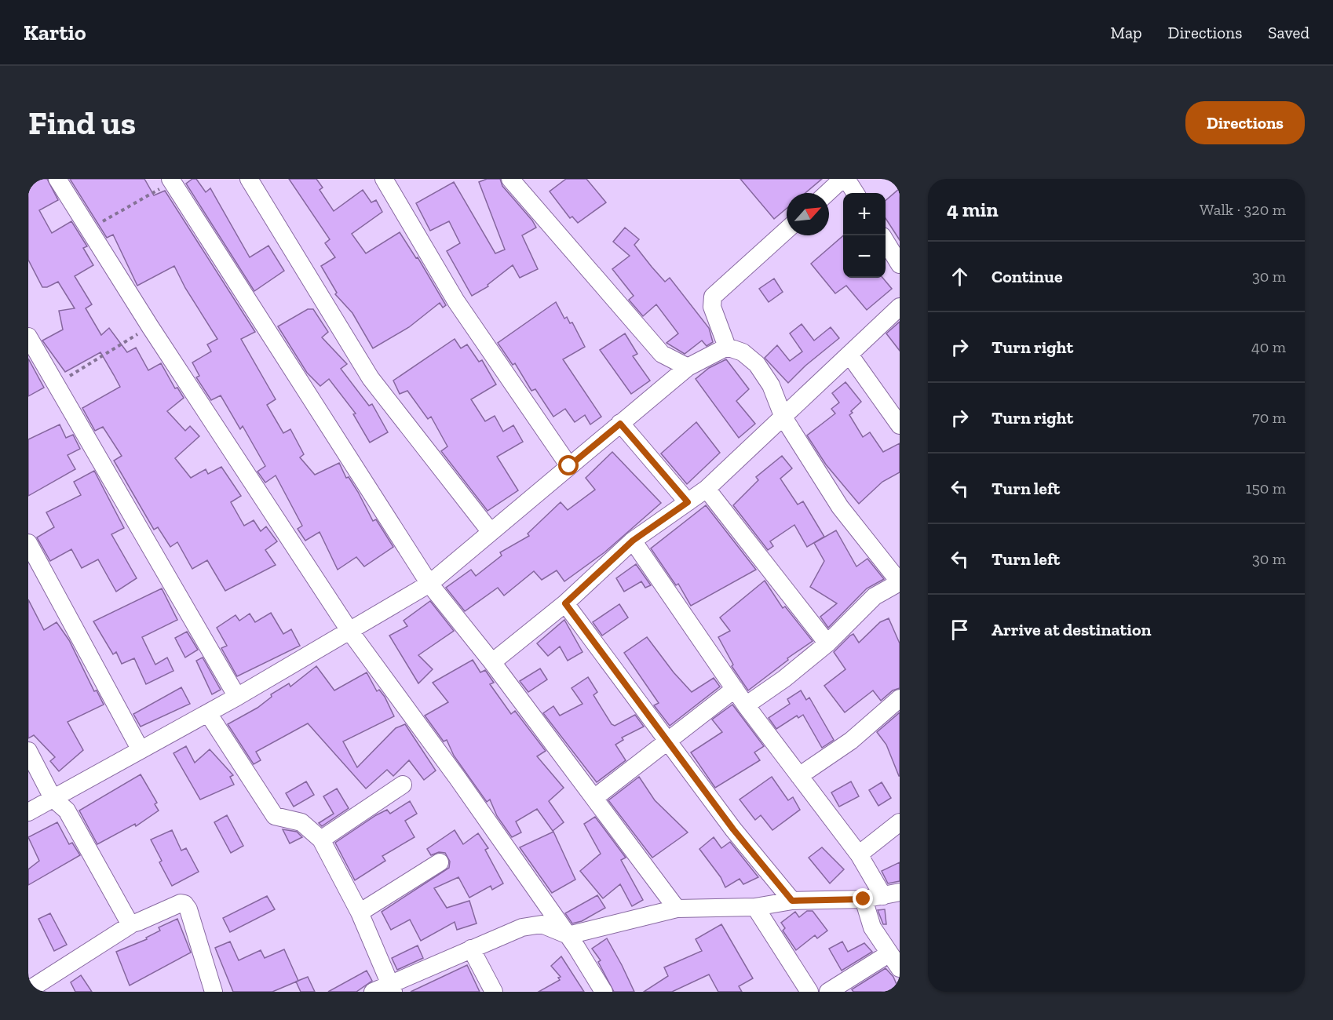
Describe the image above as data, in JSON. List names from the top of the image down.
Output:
{
  "north": "top right",
  "page": {
    "header": "Kartio",
    "nav": ["Map", "Directions", "Saved"],
    "buttons": "Directions",
    "title": "Find us",
    "heading": ["4 min", "Walk · 320 m"],
    "map_buttons": ["+", "−"],
    "list": [
      ["Continue", "30 m"],
      ["Turn right", "40 m"],
      ["Turn right", "70 m"],
      ["Turn left", "150 m"],
      ["Turn left", "30 m"],
      "Arrive at destination"
    ]
  }
}
